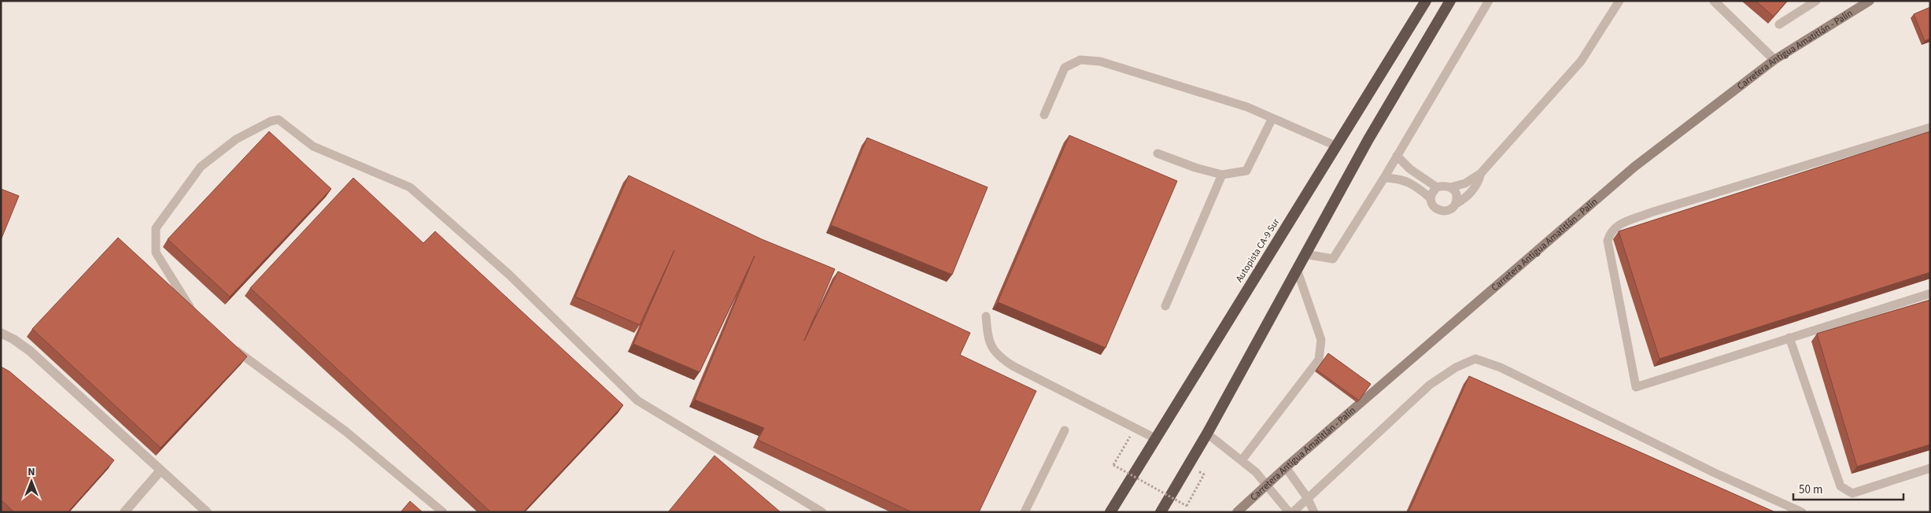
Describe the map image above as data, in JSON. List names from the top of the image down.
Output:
{
  "streets": {
    "highway": ["Autopista CA-9 Sur"],
    "main road": ["Carretera Antigua Amatitlán - Palín"]
  },
  "scale_bar": "50 m",
  "north": "top"
}
